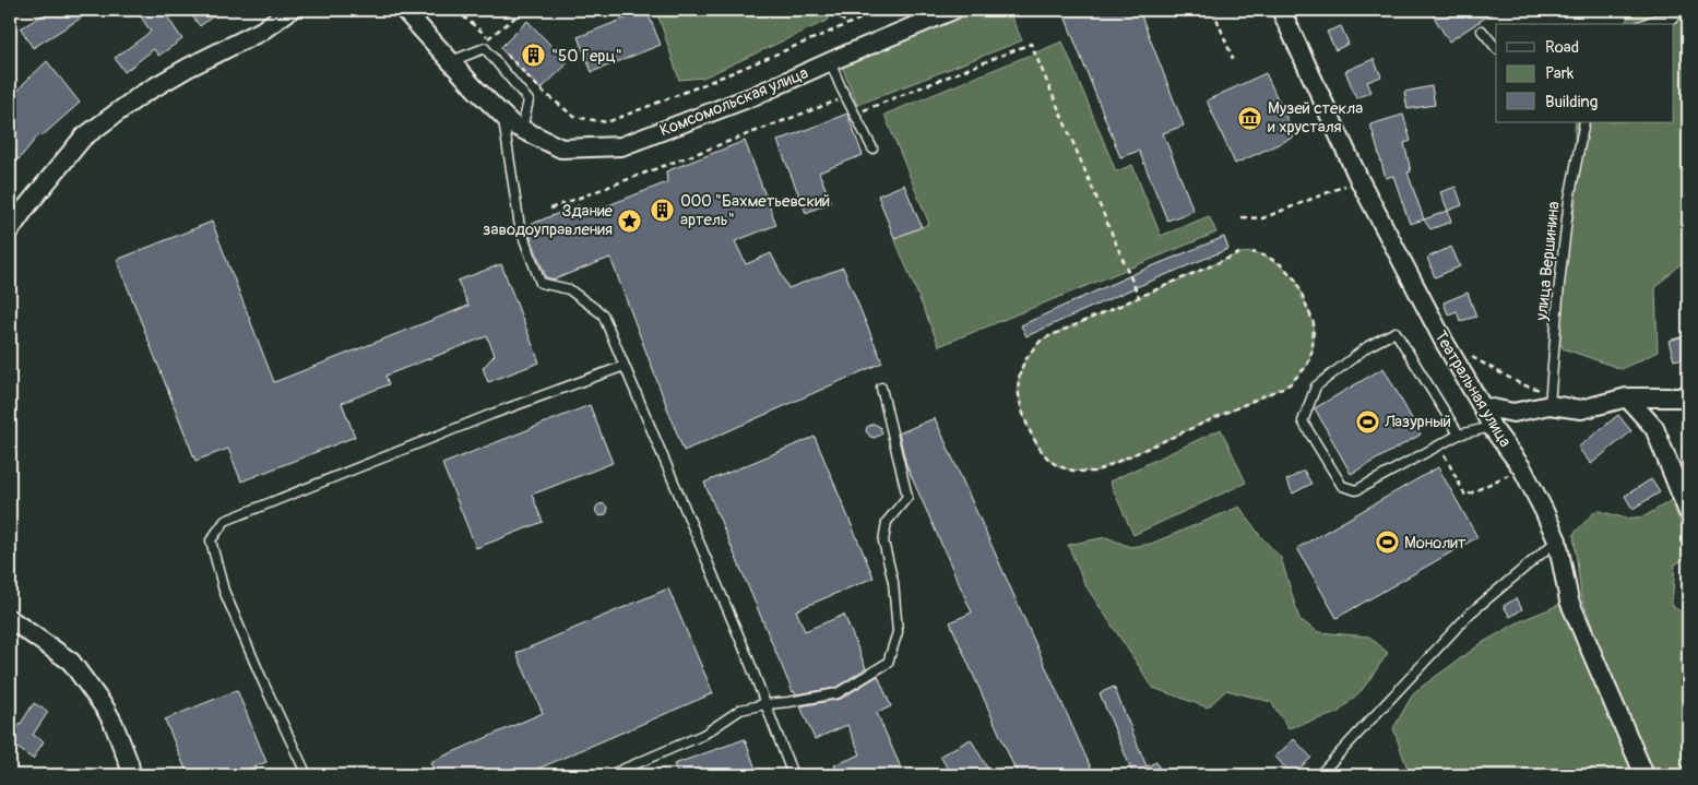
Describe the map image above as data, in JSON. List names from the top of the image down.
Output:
{
  "streets": {
    "street": ["Комсомольская улица", "Театральная улица"],
    "lane": ["улица Вершинина"]
  },
  "places": {
    "building": ["\"50 Герц\"", "ООО \"Бахметьевский артель\""],
    "museum": ["Музей стекла и хрусталя"],
    "place": ["Здание заводоуправления"],
    "sports": ["Лазурный", "Монолит"]
  },
  "legend": ["Road", "Park", "Building"]
}
